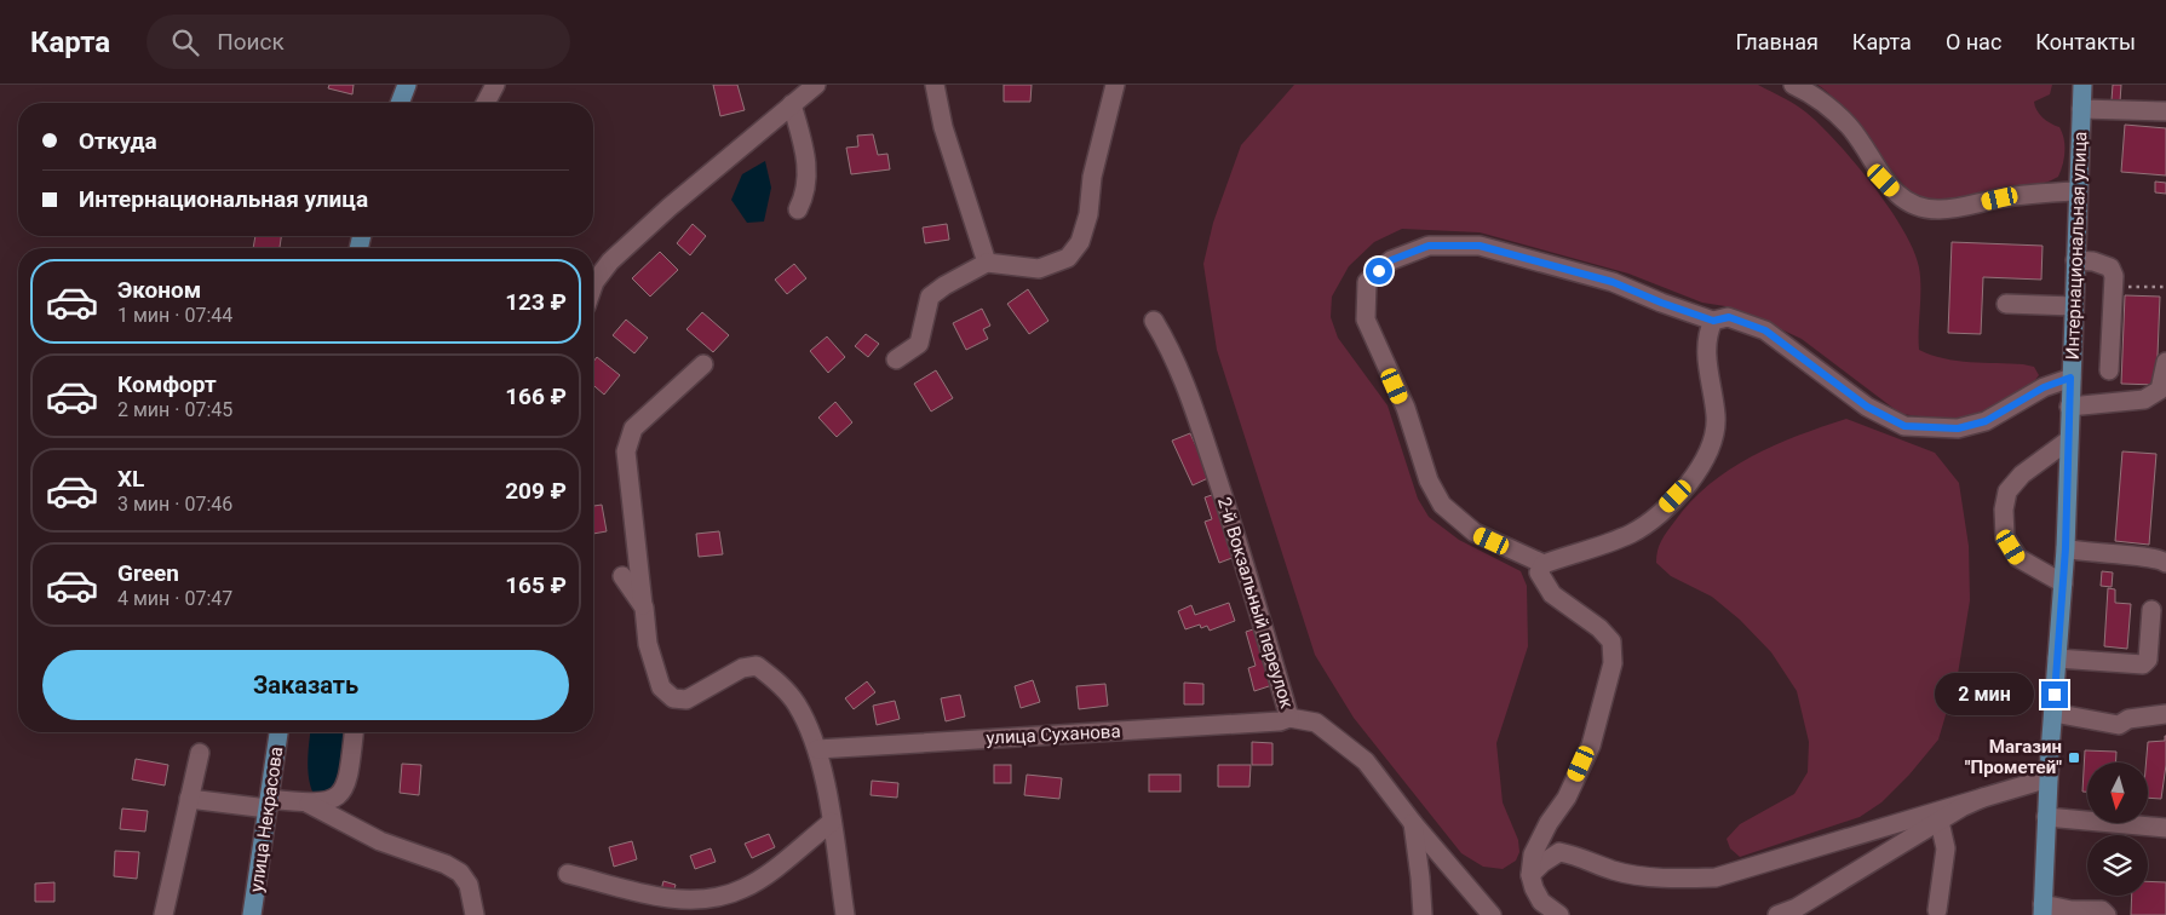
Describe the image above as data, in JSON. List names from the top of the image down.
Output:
{
  "streets": {
    "main road": ["Интернациональная улица", "улица Некрасова"],
    "street": ["2-й Вокзальный переулок", "улица Суханова"]
  },
  "crossings": [
    ["2-й Вокзальный переулок", "улица Суханова"]
  ],
  "places": {
    "transit": ["Магазин \"Прометей\""]
  },
  "north": "bottom",
  "page": {
    "header": "Карта",
    "search": "Поиск",
    "nav": [
      "Главная",
      "Карта",
      "О нас",
      "Контакты"
    ],
    "banner": ["Откуда", "Интернациональная улица"],
    "list": [
      {
        "name": "Эконом",
        "note": "1 мин · 07:44",
        "value": "123 ₽"
      },
      {
        "name": "Комфорт",
        "note": "2 мин · 07:45",
        "value": "166 ₽"
      },
      {
        "name": "XL",
        "note": "3 мин · 07:46",
        "value": "209 ₽"
      },
      {
        "name": "Green",
        "note": "4 мин · 07:47",
        "value": "165 ₽"
      }
    ],
    "buttons": "Заказать",
    "bubble": "2 мин"
  }
}
